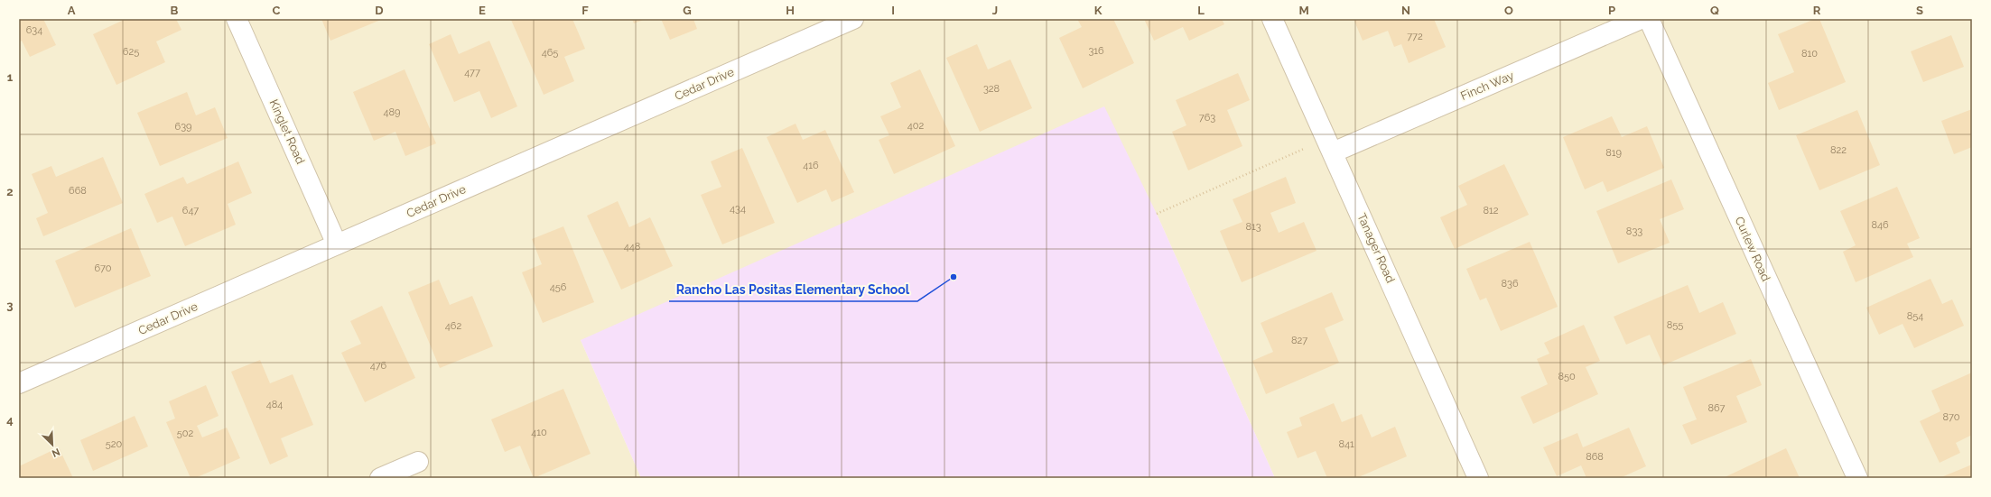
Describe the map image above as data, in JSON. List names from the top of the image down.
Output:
{
  "streets": {
    "street": [
      "Cedar Drive",
      "Finch Way",
      "Kinglet Road",
      "Tanager Road",
      "Curlew Road"
    ]
  },
  "crossings": [
    ["Cedar Drive", "Kinglet Road"],
    ["Finch Way", "Tanager Road"]
  ],
  "places": ["Rancho Las Positas Elementary School"],
  "house_numbers": [
    "634",
    "772",
    "316",
    "625",
    "465",
    "810",
    "477",
    "328",
    "489",
    "763",
    "402",
    "639",
    "822",
    "819",
    "416",
    "668",
    "434",
    "647",
    "812",
    "846",
    "813",
    "833",
    "448",
    "670",
    "836",
    "456",
    "854",
    "855",
    "462",
    "827",
    "476",
    "850",
    "484",
    "867",
    "870",
    "410",
    "502",
    "520",
    "841",
    "868"
  ],
  "north": "bottom right",
  "grid": {
    "columns": [
      "A",
      "B",
      "C",
      "D",
      "E",
      "F",
      "G",
      "H",
      "I",
      "J",
      "K",
      "L",
      "M",
      "N",
      "O",
      "P",
      "Q",
      "R",
      "S"
    ],
    "rows": [
      "1",
      "2",
      "3",
      "4"
    ]
  }
}
